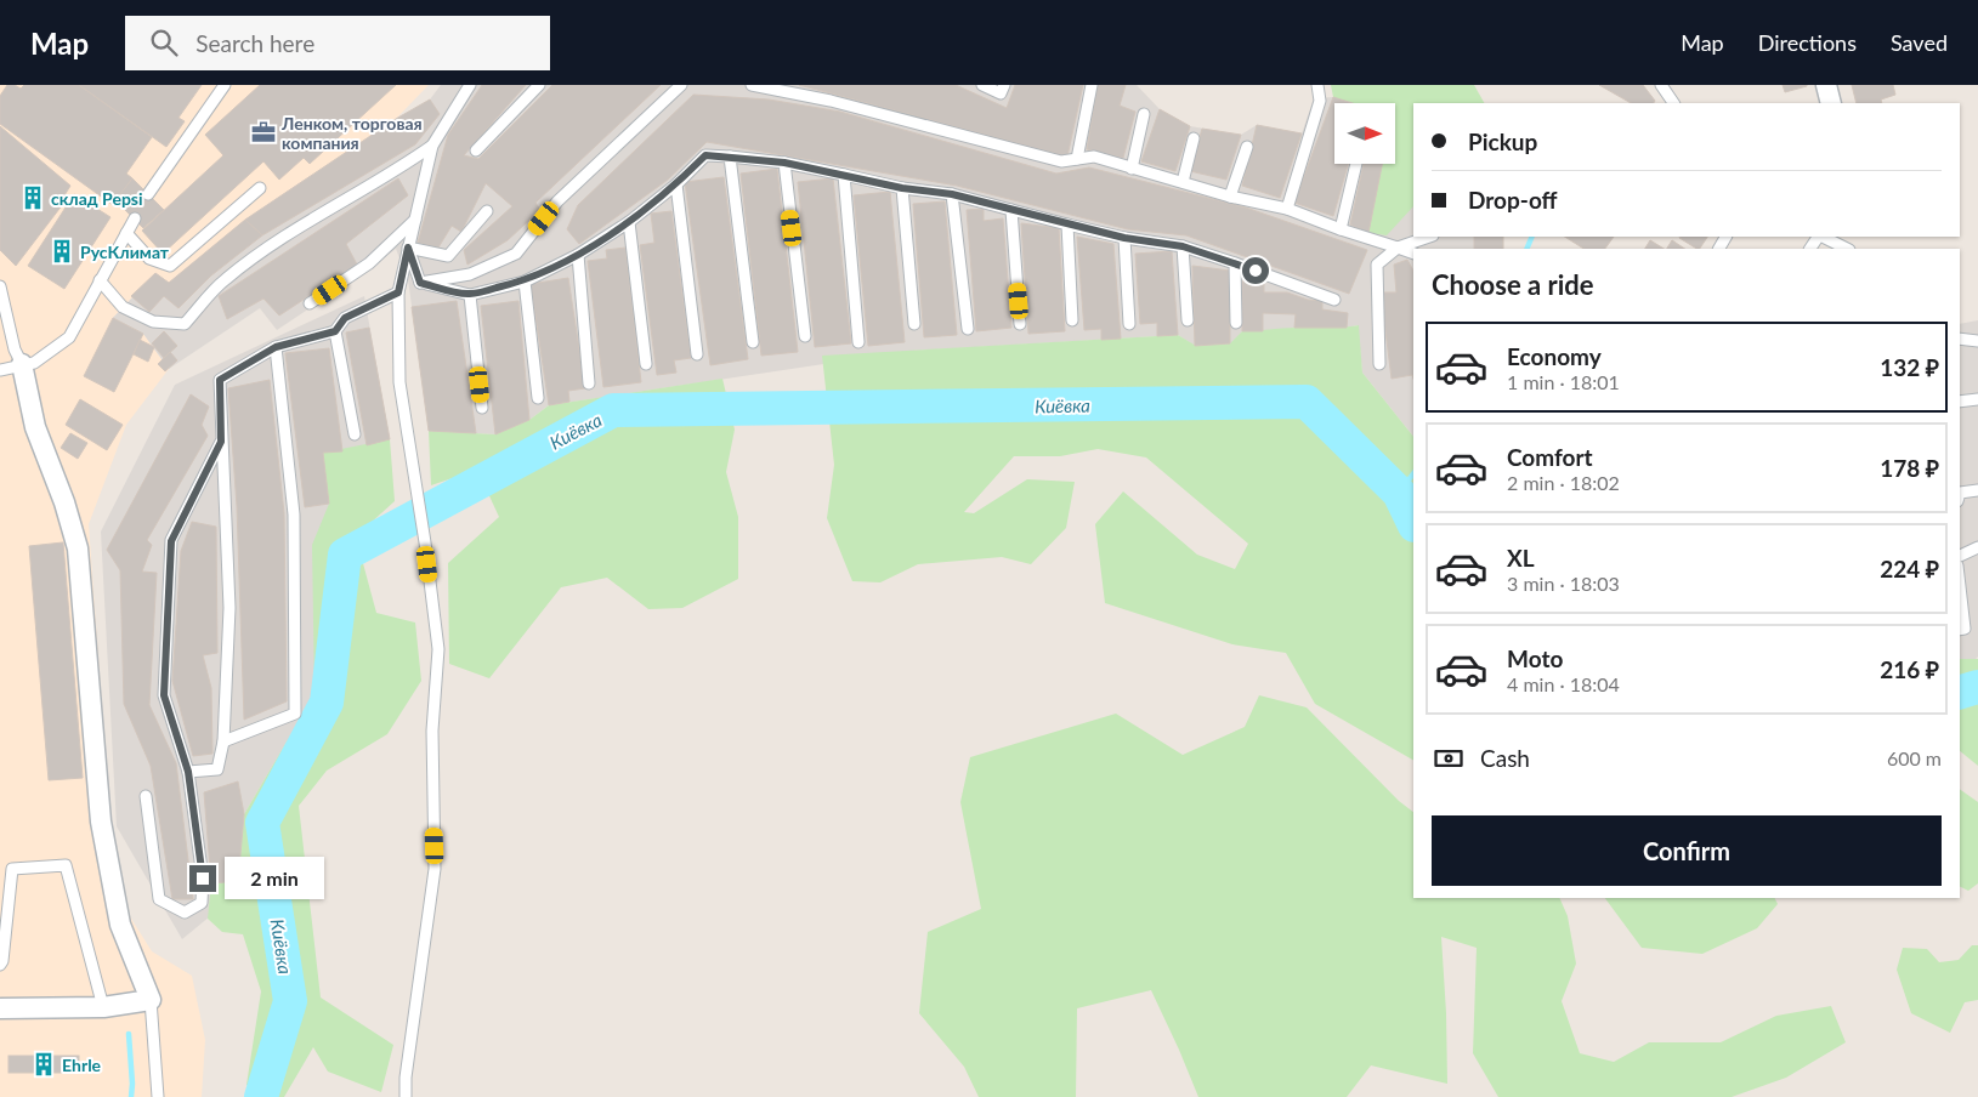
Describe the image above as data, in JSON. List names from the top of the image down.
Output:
{
  "water": ["Киёвка"],
  "places": {
    "office": ["Ленком, торговая компания"],
    "building": ["склад Pepsi", "РусКлимат", "Ehrle"]
  },
  "north": "right",
  "page": {
    "header": "Map",
    "search": "Search here",
    "nav": ["Map", "Directions", "Saved"],
    "banner": ["Pickup", "Drop-off"],
    "heading": "Choose a ride",
    "list": [
      {
        "name": "Economy",
        "note": "1 min · 18:01",
        "value": "132 ₽"
      },
      {
        "name": "Comfort",
        "note": "2 min · 18:02",
        "value": "178 ₽"
      },
      {
        "name": "XL",
        "note": "3 min · 18:03",
        "value": "224 ₽"
      },
      {
        "name": "Moto",
        "note": "4 min · 18:04",
        "value": "216 ₽"
      }
    ],
    "pay": ["Cash", "600 m"],
    "buttons": "Confirm",
    "bubble": "2 min"
  }
}
